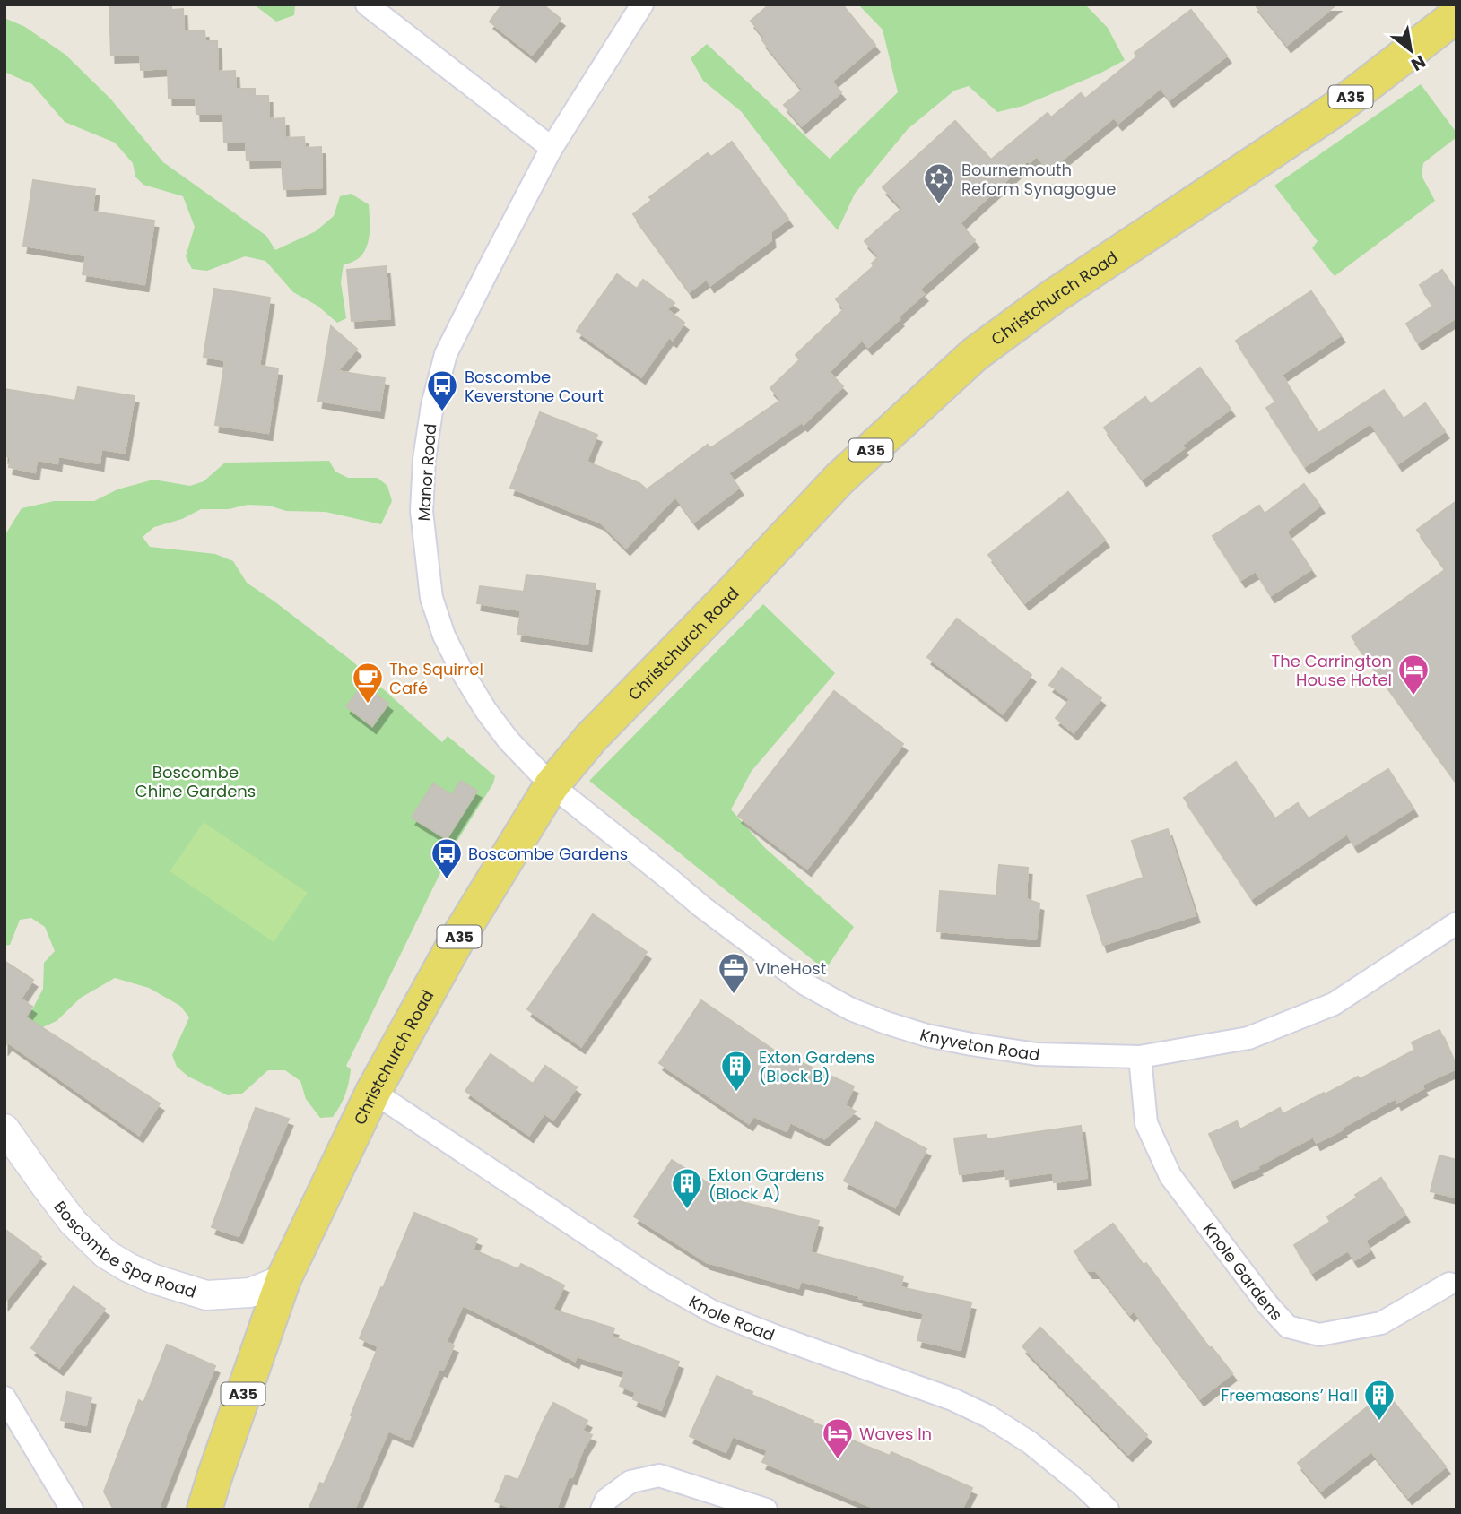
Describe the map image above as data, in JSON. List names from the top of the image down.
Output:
{
  "streets": {
    "main road": ["A35", "Christchurch Road"],
    "street": [
      "Manor Road",
      "Knyveton Road",
      "Boscombe Spa Road",
      "Knole Gardens",
      "Knole Road"
    ]
  },
  "crossings": [
    ["Christchurch Road", "Manor Road"],
    ["Christchurch Road", "Knyveton Road"],
    ["Christchurch Road", "Boscombe Spa Road"],
    ["Christchurch Road", "Knole Road"],
    ["Manor Road", "Knyveton Road"],
    ["Knyveton Road", "Knole Gardens"]
  ],
  "parks": ["Boscombe Chine Gardens"],
  "places": {
    "synagogue": ["Bournemouth Reform Synagogue"],
    "bus stop": ["Boscombe Keverstone Court", "Boscombe Gardens"],
    "hotel": ["The Carrington House Hotel", "Waves In"],
    "cafe": ["The Squirrel Café"],
    "office": ["VineHost"],
    "building": ["Exton Gardens (Block B)", "Exton Gardens (Block A)", "Freemasons’ Hall"]
  },
  "north": "bottom right"
}
